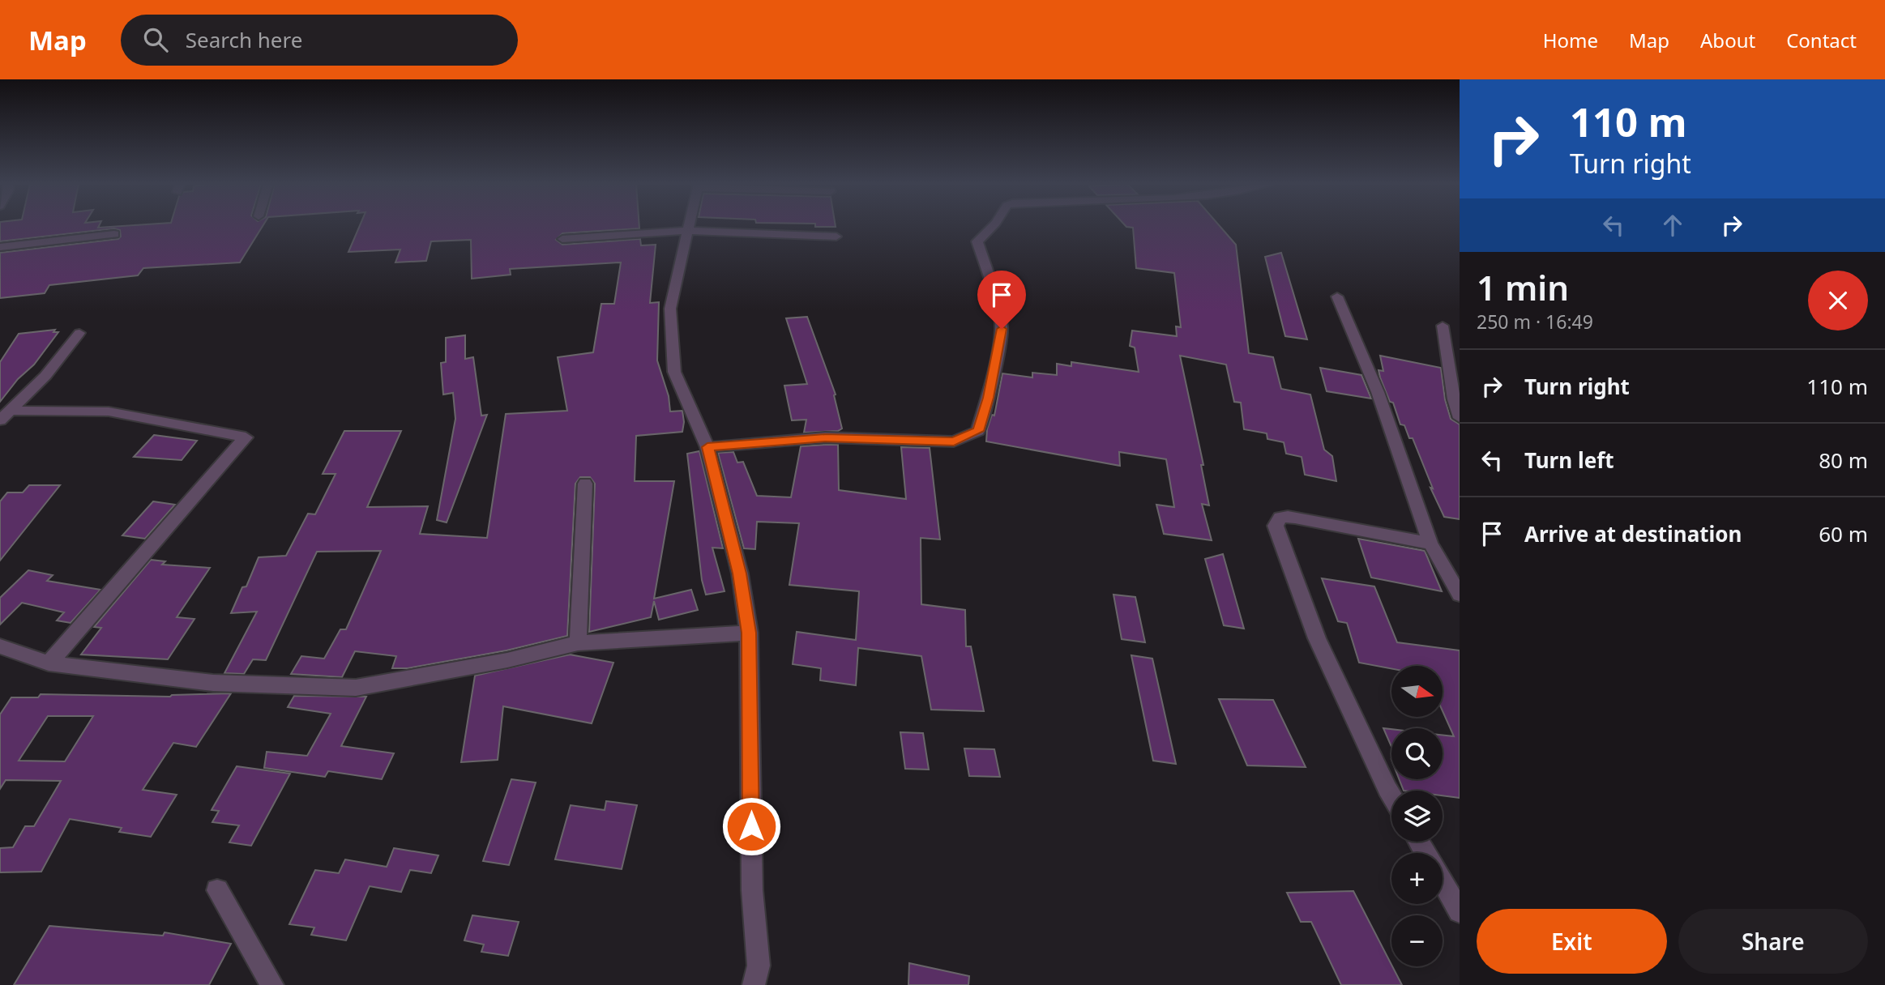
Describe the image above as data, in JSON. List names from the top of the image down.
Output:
{
  "north": "right",
  "page": {
    "header": "Map",
    "search": "Search here",
    "nav": [
      "Home",
      "Map",
      "About",
      "Contact"
    ],
    "turn": ["110 m", "Turn right"],
    "heading": ["1 min", "250 m · 16:49"],
    "list": [
      {
        "name": "Turn right",
        "value": "110 m"
      },
      {
        "name": "Turn left",
        "value": "80 m"
      },
      {
        "name": "Arrive at destination",
        "value": "60 m"
      }
    ],
    "map_buttons": ["+", "−"],
    "buttons": ["Exit", "Share"]
  }
}
